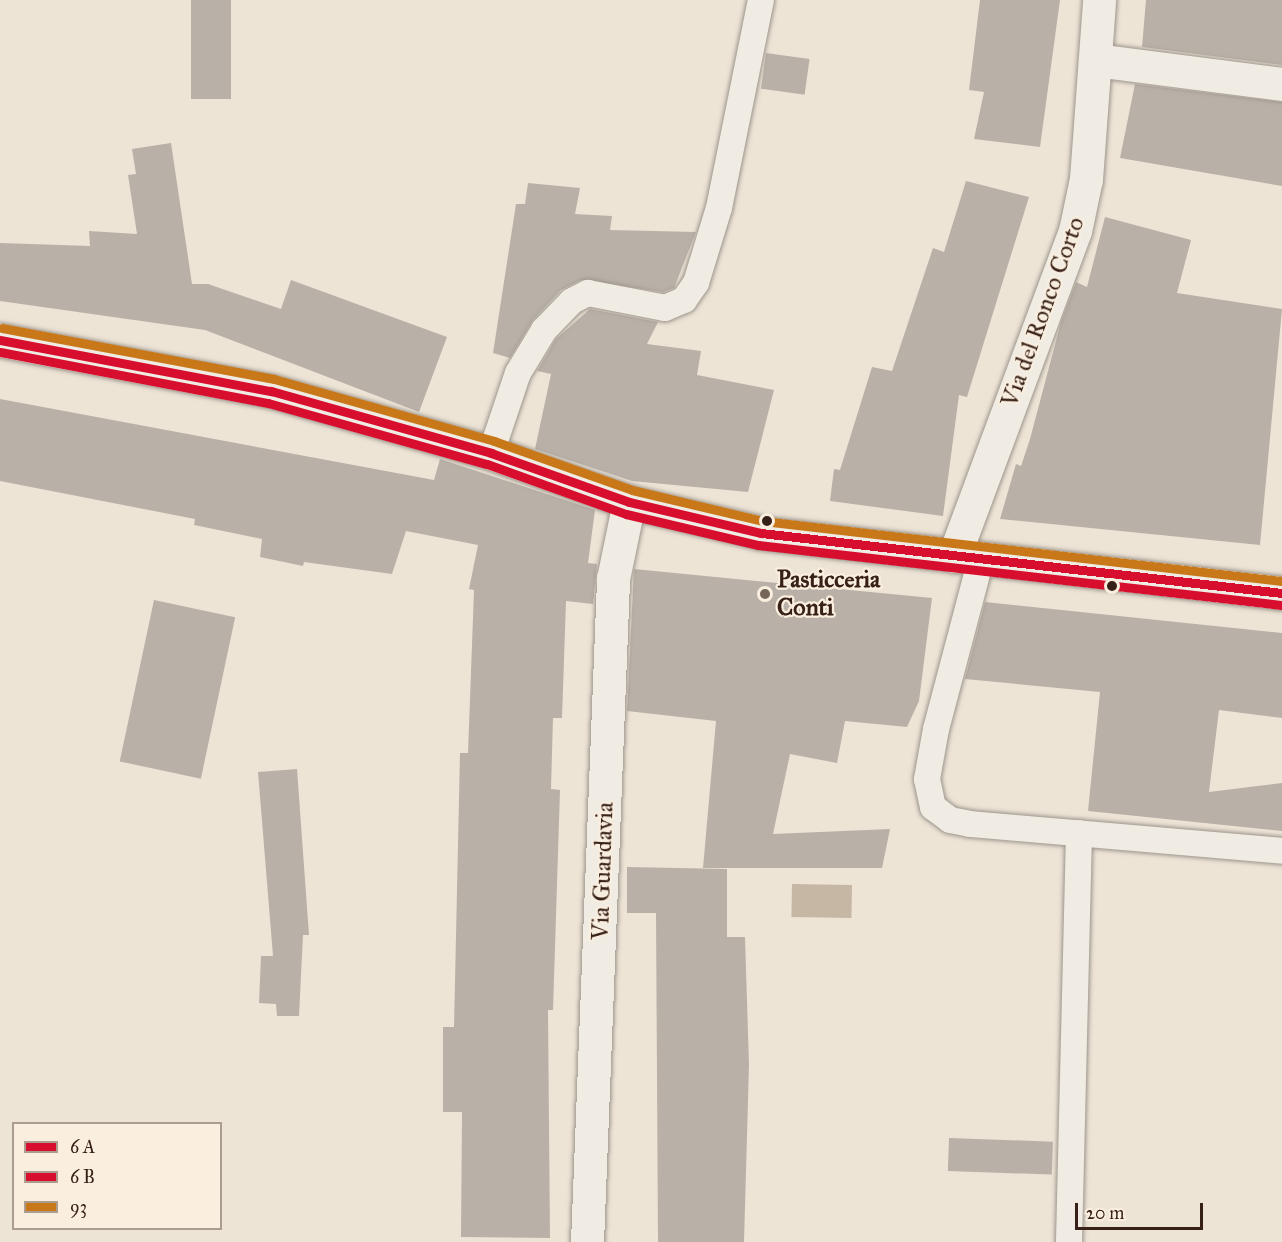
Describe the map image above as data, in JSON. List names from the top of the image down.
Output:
{
  "streets": {
    "street": ["Via del Ronco Corto", "Via Guardavia"]
  },
  "places": ["Pasticceria Conti"],
  "lines": ["transit line 93"],
  "legend": ["6 A", "6 B", "93"],
  "scale_bar": "20 m"
}
